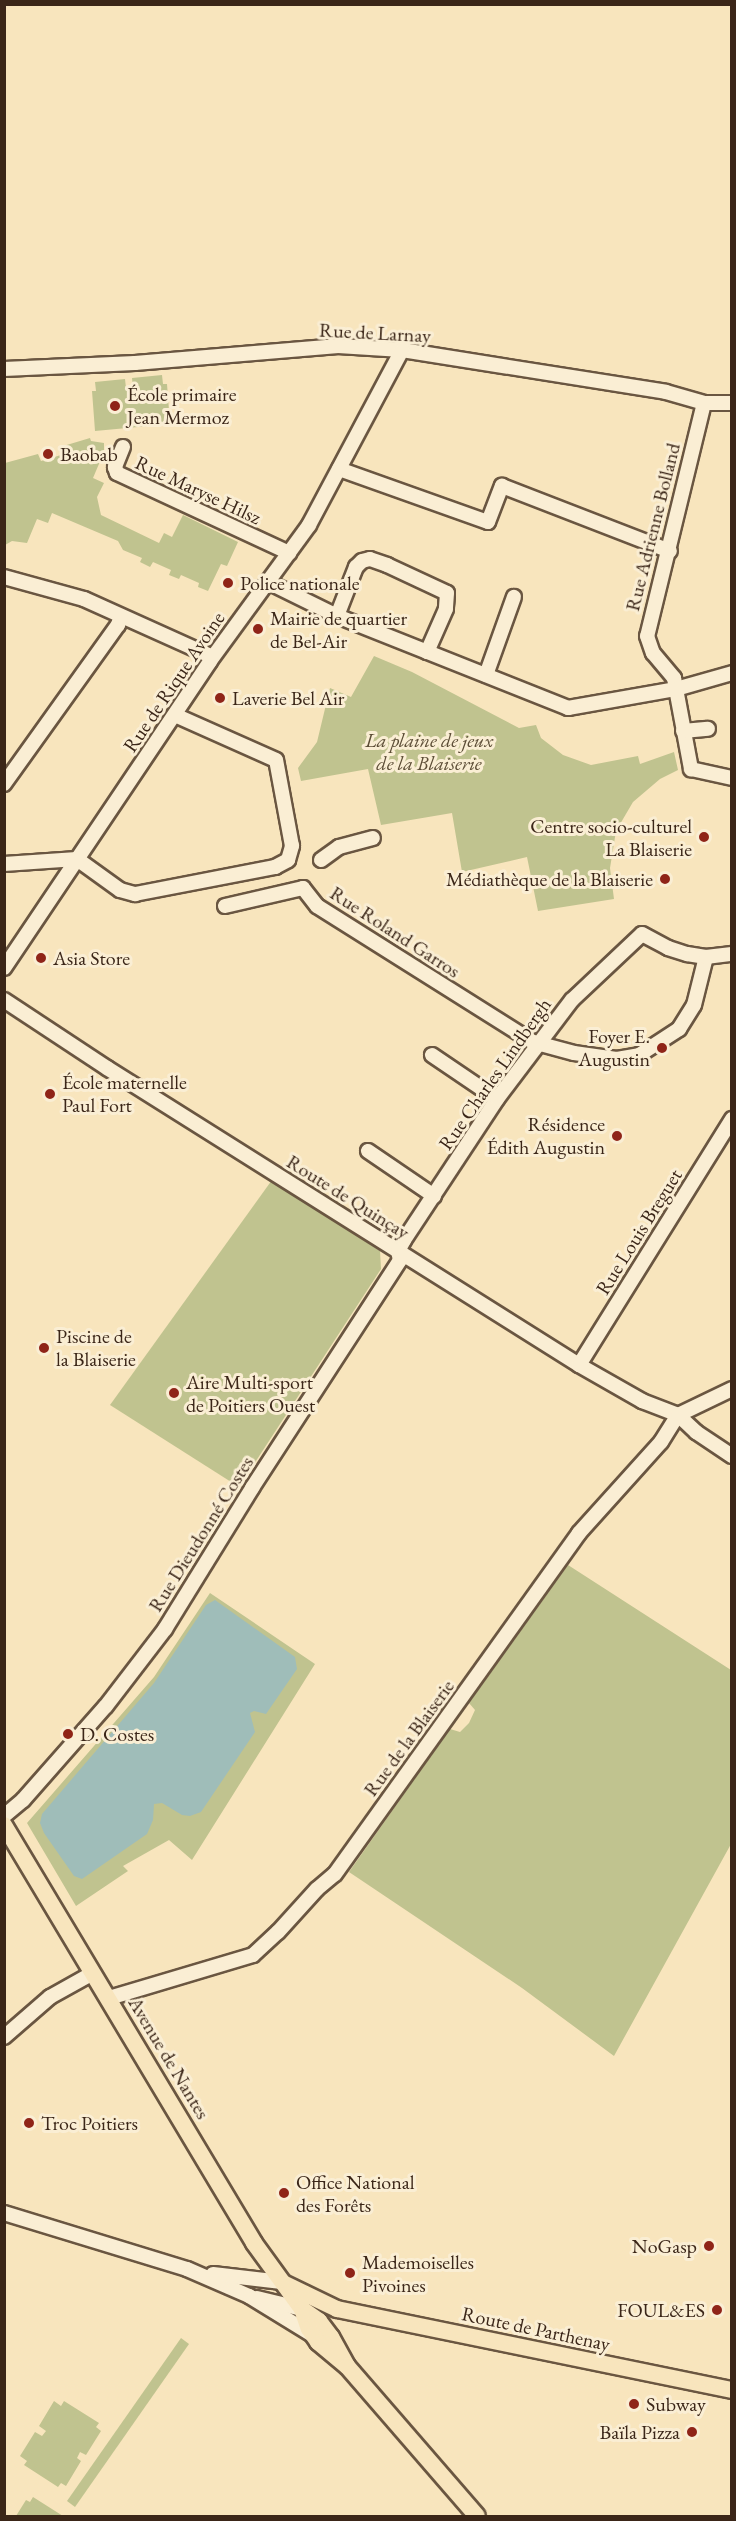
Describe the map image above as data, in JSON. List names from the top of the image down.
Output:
{
  "streets": {
    "main road": ["Avenue de Nantes", "Route de Parthenay"],
    "street": [
      "Rue de Larnay",
      "Rue Maryse Hilsz",
      "Rue Adrienne Bolland",
      "Rue de Rique Avoine",
      "Rue Roland Garros",
      "Rue Charles Lindbergh",
      "Route de Quinçay",
      "Rue Louis Breguet",
      "Rue Dieudonné Costes",
      "Rue de la Blaiserie"
    ]
  },
  "crossings": [
    ["Rue de Larnay", "Rue Adrienne Bolland"],
    ["Rue de Larnay", "Rue de Rique Avoine"],
    ["Rue Maryse Hilsz", "Rue de Rique Avoine"],
    ["Rue Roland Garros", "Rue Charles Lindbergh"],
    ["Rue Charles Lindbergh", "Route de Quinçay"],
    ["Rue Charles Lindbergh", "Rue Dieudonné Costes"],
    ["Route de Quinçay", "Rue Louis Breguet"],
    ["Route de Quinçay", "Rue Dieudonné Costes"],
    ["Route de Quinçay", "Rue de la Blaiserie"],
    ["Rue de la Blaiserie", "Avenue de Nantes"],
    ["Avenue de Nantes", "Route de Parthenay"]
  ],
  "parks": ["La plaine de jeux de la Blaiserie"],
  "places": [
    "École primaire Jean Mermoz",
    "Baobab",
    "Police nationale",
    "Mairie de quartier de Bel-Air",
    "Laverie Bel Air",
    "Centre socio-culturel La Blaiserie",
    "Médiathèque de la Blaiserie",
    "Asia Store",
    "Foyer E. Augustin",
    "École maternelle Paul Fort",
    "Résidence Édith Augustin",
    "Piscine de la Blaiserie",
    "Aire Multi-sport de Poitiers Ouest",
    "D. Costes",
    "Troc Poitiers",
    "Office National des Forêts",
    "NoGasp",
    "Mademoiselles Pivoines",
    "FOUL&ES",
    "Subway",
    "Baïla Pizza"
  ]
}
